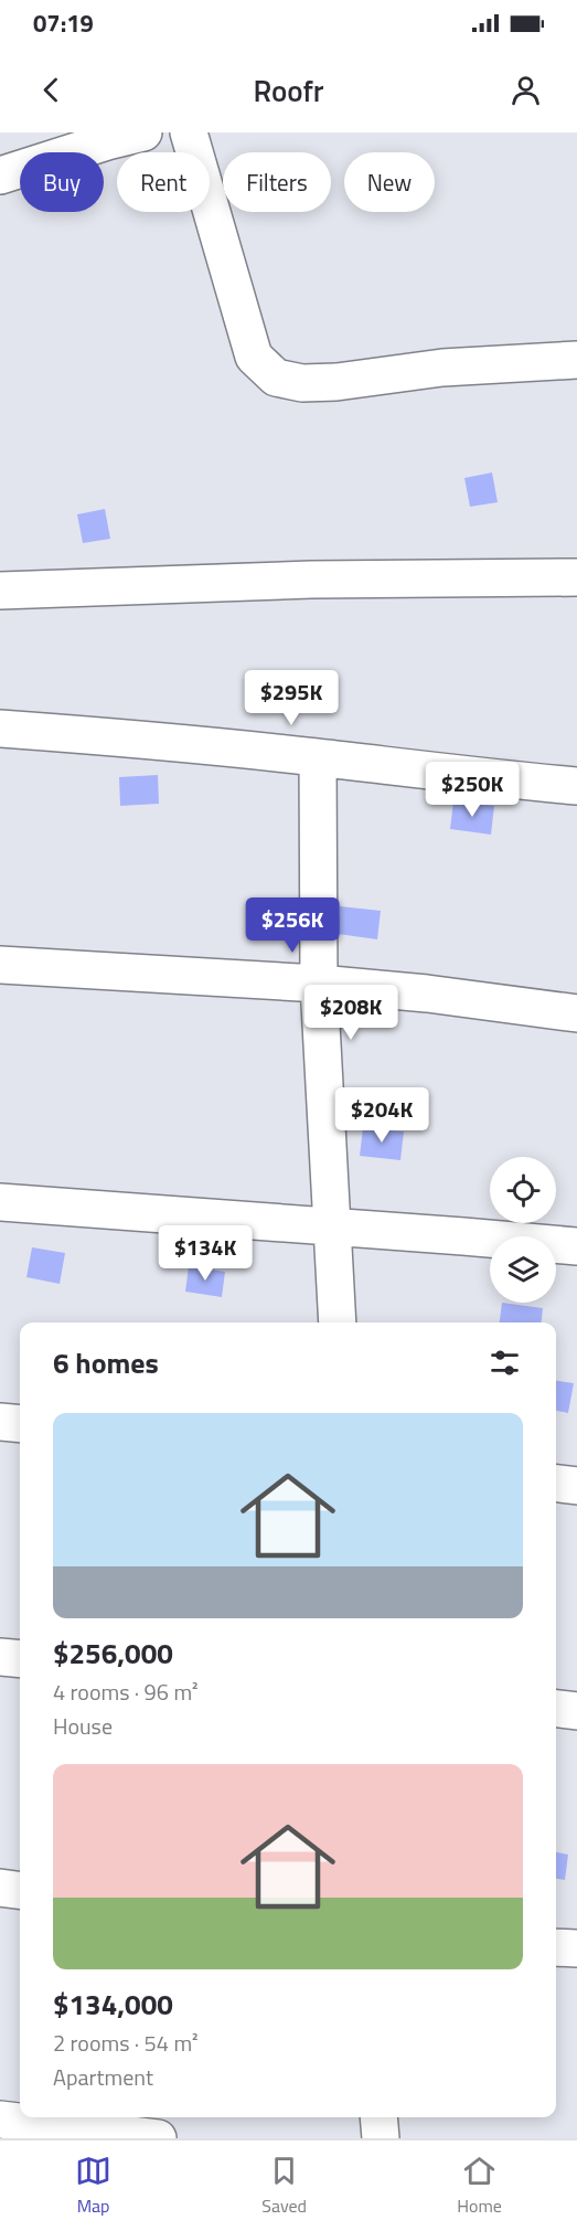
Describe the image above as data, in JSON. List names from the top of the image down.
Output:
{
  "page": {
    "status": "07:19",
    "header": "Roofr",
    "chip": [
      "Buy",
      "Rent",
      "Filters",
      "New"
    ],
    "price": [
      "$295K",
      "$250K",
      "$256K",
      "$208K",
      "$204K",
      "$134K"
    ],
    "heading": "6 homes",
    "list": [
      {
        "name": "$256,000",
        "note": "4 rooms · 96 m² · House"
      },
      {
        "name": "$134,000",
        "note": "2 rooms · 54 m² · Apartment"
      }
    ],
    "tabs": ["Map", "Saved", "Home"]
  }
}
